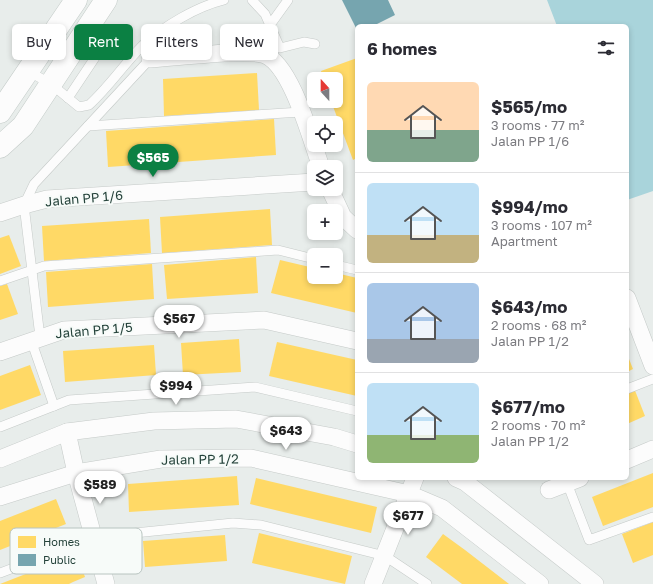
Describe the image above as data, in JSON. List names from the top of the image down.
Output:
{
  "streets": {
    "street": ["Jalan PP 1/6", "Jalan PP 1/5", "Jalan PP 1/2"]
  },
  "legend": ["Homes", "Public"],
  "north": "top",
  "page": {
    "chip": [
      "Buy",
      "Rent",
      "Filters",
      "New"
    ],
    "heading": "6 homes",
    "map_buttons": ["+", "−"],
    "list": [
      {
        "name": "$565/mo",
        "note": "3 rooms · 77 m² · Jalan PP 1/6"
      },
      {
        "name": "$994/mo",
        "note": "3 rooms · 107 m² · Apartment"
      },
      {
        "name": "$643/mo",
        "note": "2 rooms · 68 m² · Jalan PP 1/2"
      },
      {
        "name": "$677/mo",
        "note": "2 rooms · 70 m² · Jalan PP 1/2"
      }
    ],
    "price": [
      "$565",
      "$567",
      "$994",
      "$643",
      "$589",
      "$677"
    ]
  }
}
